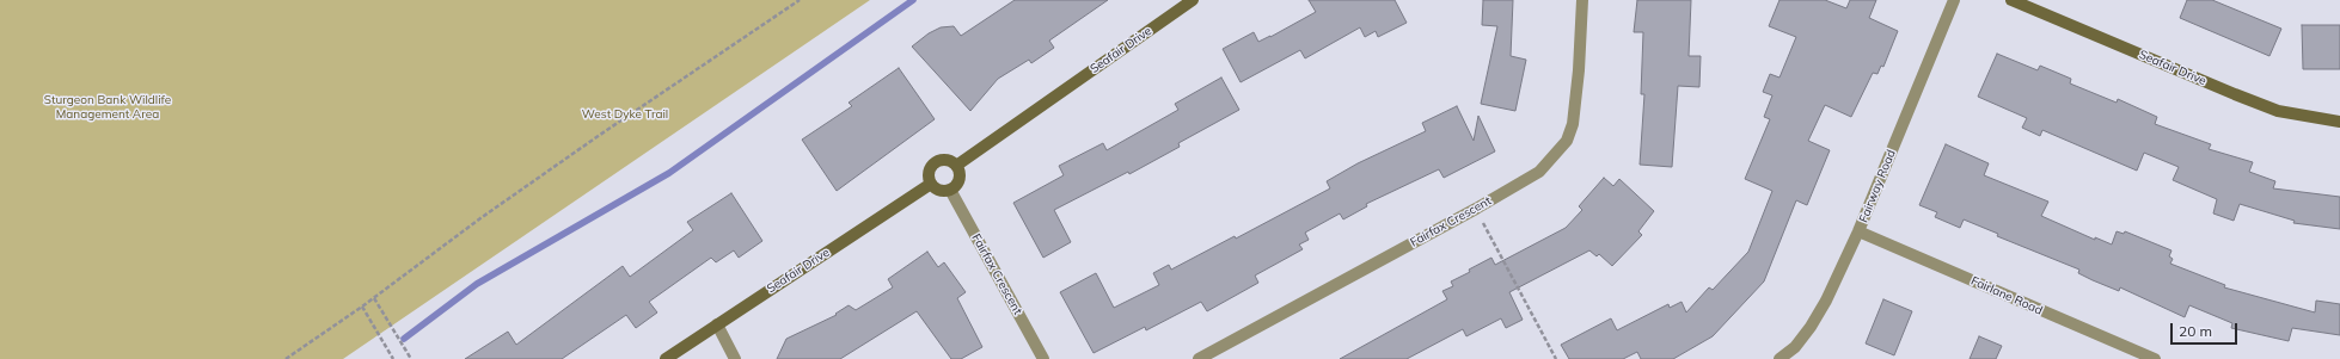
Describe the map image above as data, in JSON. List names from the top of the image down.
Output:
{
  "streets": {
    "street": [
      "Seafair Drive",
      "Fairway Road",
      "Fairfax Crescent",
      "Fairlane Road"
    ]
  },
  "crossings": [
    ["Seafair Drive", "Fairfax Crescent"],
    ["Fairway Road", "Fairlane Road"]
  ],
  "parks": ["Sturgeon Bank Wildlife Management Area", "West Dyke Trail"],
  "scale_bar": "20 m"
}
